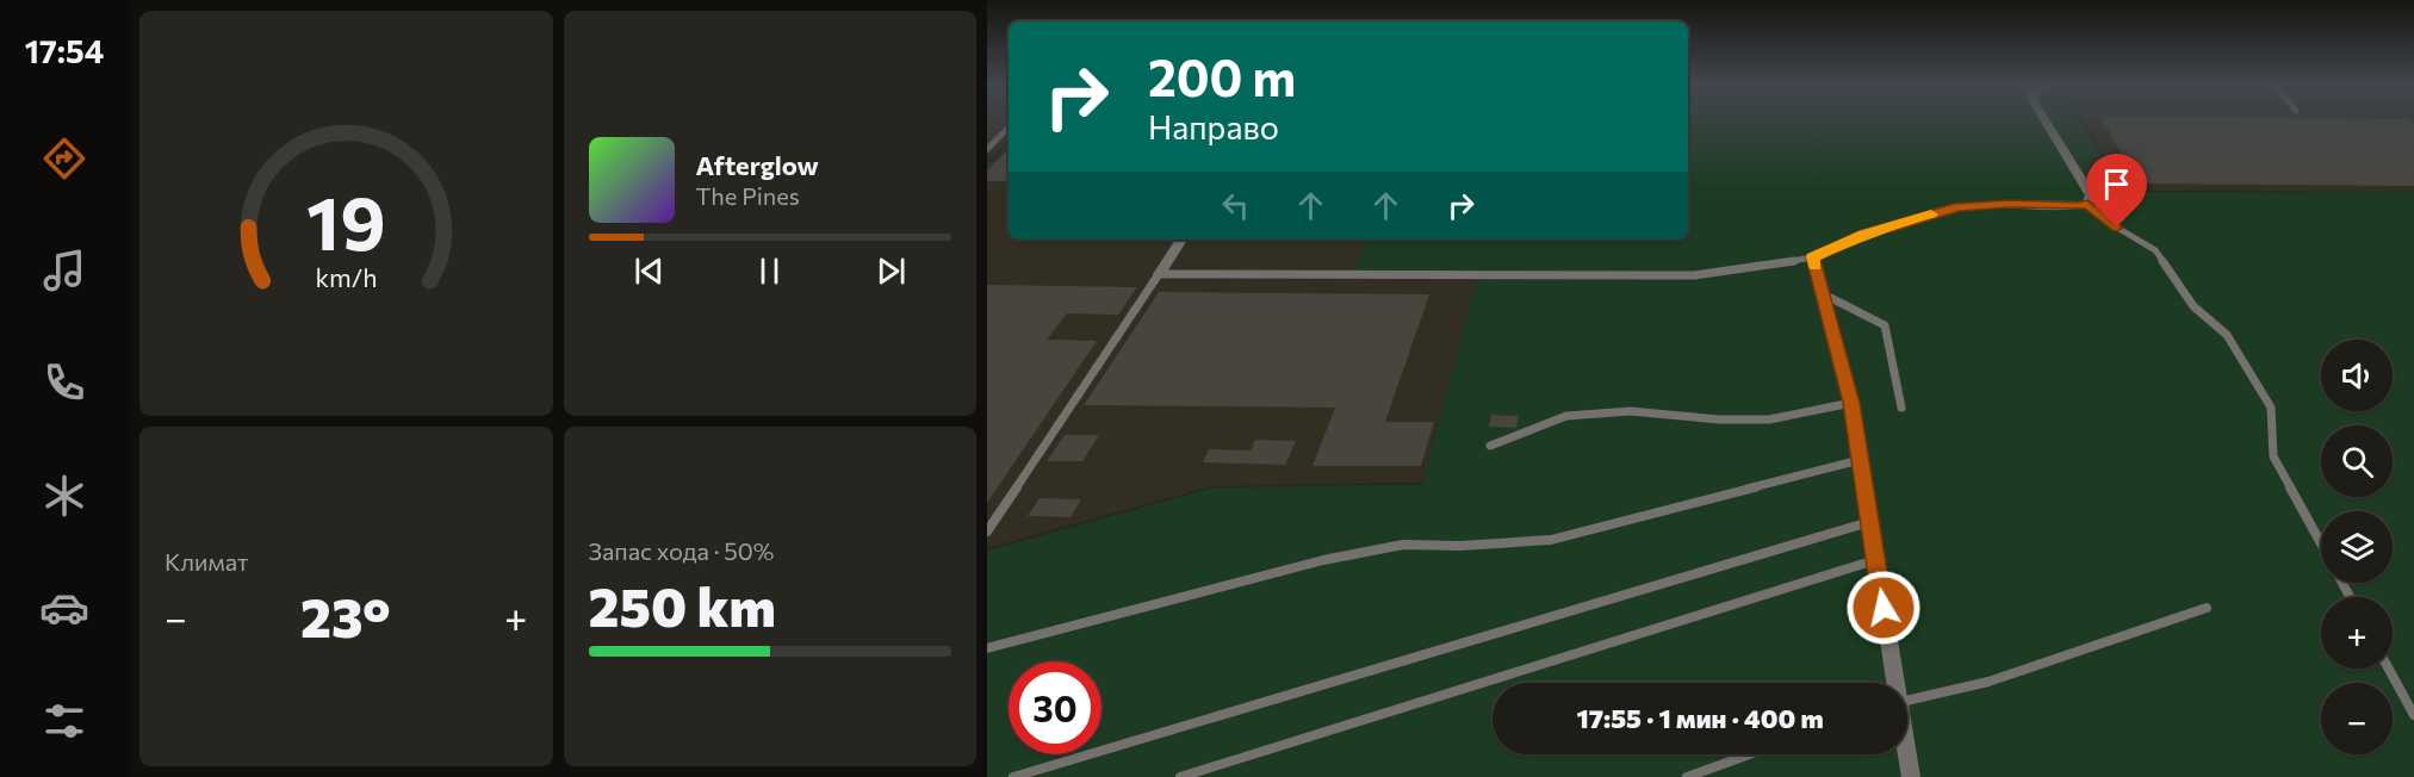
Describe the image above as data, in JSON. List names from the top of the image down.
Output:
{
  "page": {
    "tabs": "17:54",
    "turn": ["200 m", "Направо"],
    "song": ["Afterglow", "The Pines"],
    "map_buttons": ["+", "−"],
    "tile": [
      "Климат",
      ["Запас хода · 50%", "250 km"]
    ],
    "heat": ["−", "23°", "+"],
    "limit": "30",
    "trip": "17:55 · 1 мин · 400 m",
    "gauge": ["19", "km/h"]
  }
}
